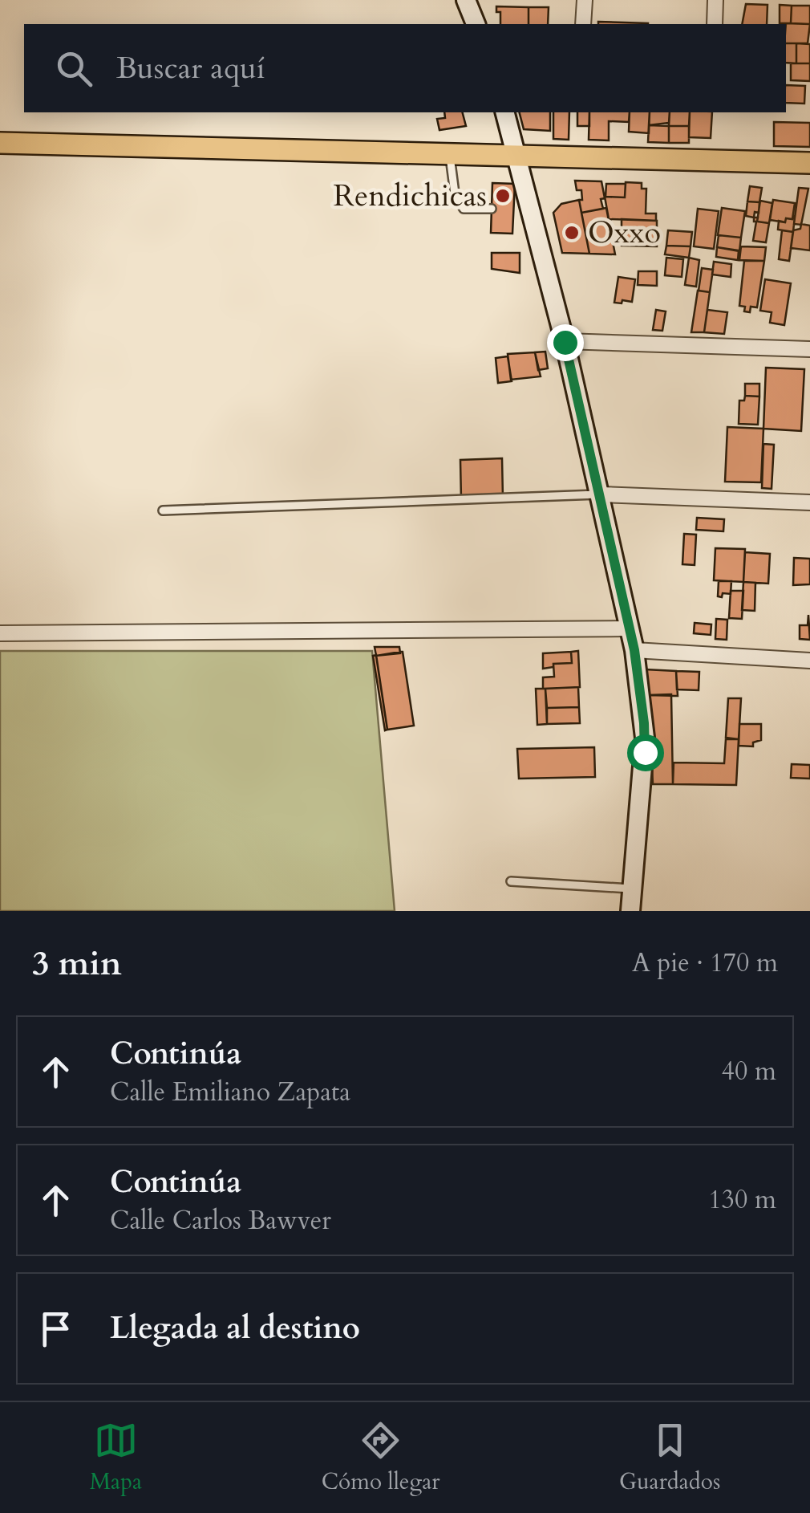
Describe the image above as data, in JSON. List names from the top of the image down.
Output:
{
  "places": ["Rendichicas", "Oxxo"],
  "page": {
    "search": "Buscar aquí",
    "heading": ["3 min", "A pie · 170 m"],
    "list": [
      ["Continúa", "Calle Emiliano Zapata", "40 m"],
      ["Continúa", "Calle Carlos Bawver", "130 m"],
      "Llegada al destino"
    ],
    "nav": ["Mapa", "Cómo llegar", "Guardados"]
  }
}
